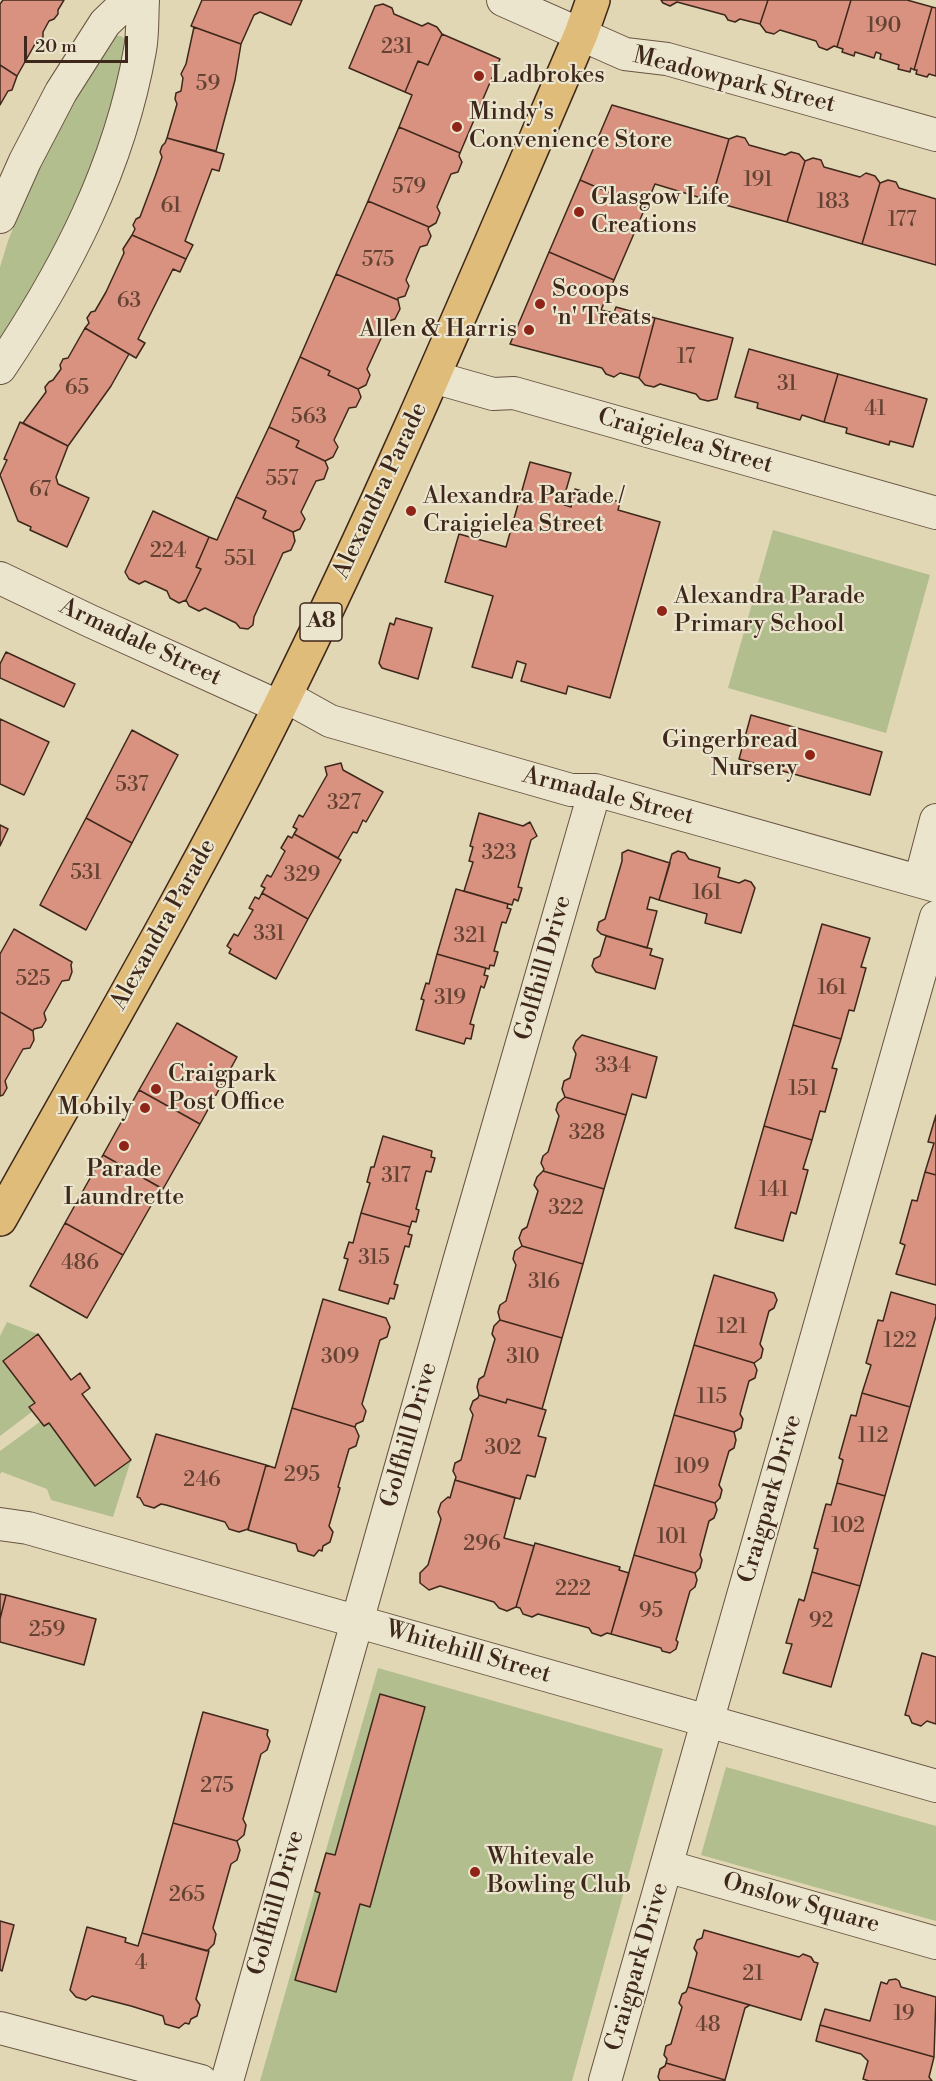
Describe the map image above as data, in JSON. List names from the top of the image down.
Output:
{
  "streets": {
    "main road": ["Alexandra Parade", "A8"],
    "street": [
      "Meadowpark Street",
      "Craigielea Street",
      "Armadale Street",
      "Golfhill Drive",
      "Craigpark Drive",
      "Whitehill Street",
      "Onslow Square"
    ]
  },
  "crossings": [
    ["Meadowpark Street", "Alexandra Parade"],
    ["Craigielea Street", "Alexandra Parade"],
    ["Alexandra Parade", "Armadale Street"],
    ["Armadale Street", "Golfhill Drive"],
    ["Golfhill Drive", "Whitehill Street"],
    ["Craigpark Drive", "Whitehill Street"],
    ["Craigpark Drive", "Onslow Square"]
  ],
  "places": [
    "Ladbrokes",
    "Mindy's Convenience Store",
    "Glasgow Life Creations",
    "Scoops 'n' Treats",
    "Allen & Harris",
    "Alexandra Parade / Craigielea Street",
    "Alexandra Parade Primary School",
    "Gingerbread Nursery",
    "Craigpark Post Office",
    "Mobily",
    "Parade Laundrette",
    "Whitevale Bowling Club"
  ],
  "house_numbers": [
    "190",
    "231",
    "59",
    "191",
    "579",
    "183",
    "61",
    "177",
    "575",
    "63",
    "17",
    "31",
    "65",
    "41",
    "563",
    "557",
    "67",
    "224",
    "551",
    "537",
    "327",
    "323",
    "531",
    "329",
    "161",
    "331",
    "321",
    "525",
    "161",
    "319",
    "334",
    "151",
    "328",
    "317",
    "141",
    "322",
    "315",
    "486",
    "316",
    "121",
    "122",
    "309",
    "310",
    "115",
    "112",
    "302",
    "109",
    "295",
    "246",
    "102",
    "101",
    "296",
    "222",
    "95",
    "92",
    "259",
    "275",
    "265",
    "4",
    "21",
    "19",
    "48"
  ],
  "scale_bar": "20 m"
}
